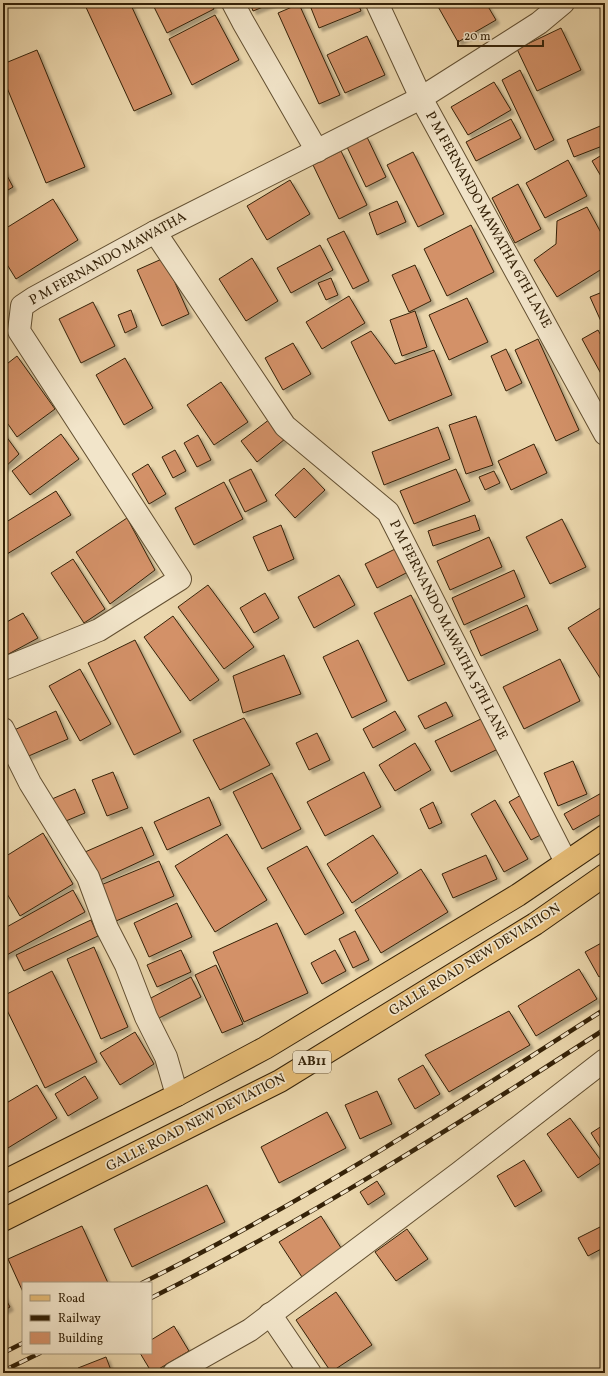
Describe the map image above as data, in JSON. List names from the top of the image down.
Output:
{
  "streets": {
    "main road": ["GALLE ROAD NEW DEVIATION", "AB11"],
    "street": ["P M FERNANDO MAWATHA 6TH LANE", "P M FERNANDO MAWATHA", "P M FERNANDO MAWATHA 5TH LANE"]
  },
  "crossings": [
    ["P M FERNANDO MAWATHA 6TH LANE", "P M FERNANDO MAWATHA"],
    ["P M FERNANDO MAWATHA", "P M FERNANDO MAWATHA 5TH LANE"],
    ["P M FERNANDO MAWATHA 5TH LANE", "AB11"]
  ],
  "legend": ["Road", "Railway", "Building"],
  "scale_bar": "20 m"
}
